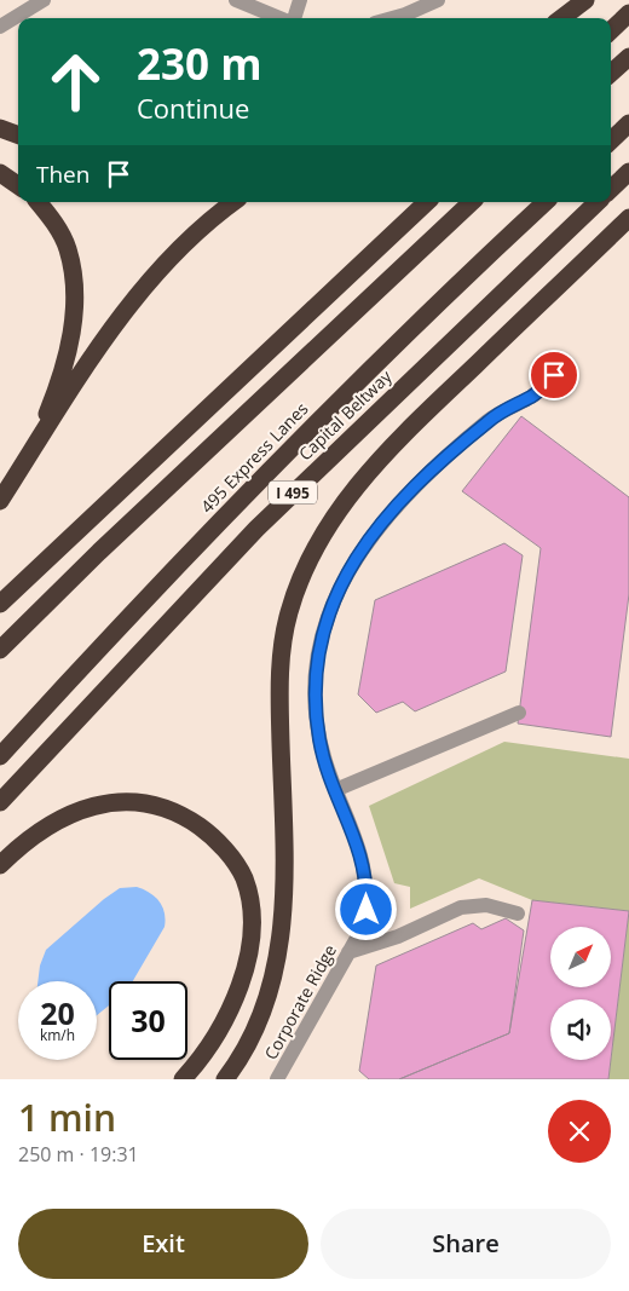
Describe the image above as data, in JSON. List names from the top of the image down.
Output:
{
  "streets": {
    "highway": ["Capital Beltway", "495 Express Lanes", "I 495"],
    "street": ["Corporate Ridge"]
  },
  "north": "top right",
  "page": {
    "turn": ["230 m", "Continue"],
    "then": "Then",
    "speed": "20 km/h",
    "limit": "30",
    "heading": ["1 min", "250 m · 19:31"],
    "buttons": ["Exit", "Share"]
  }
}
